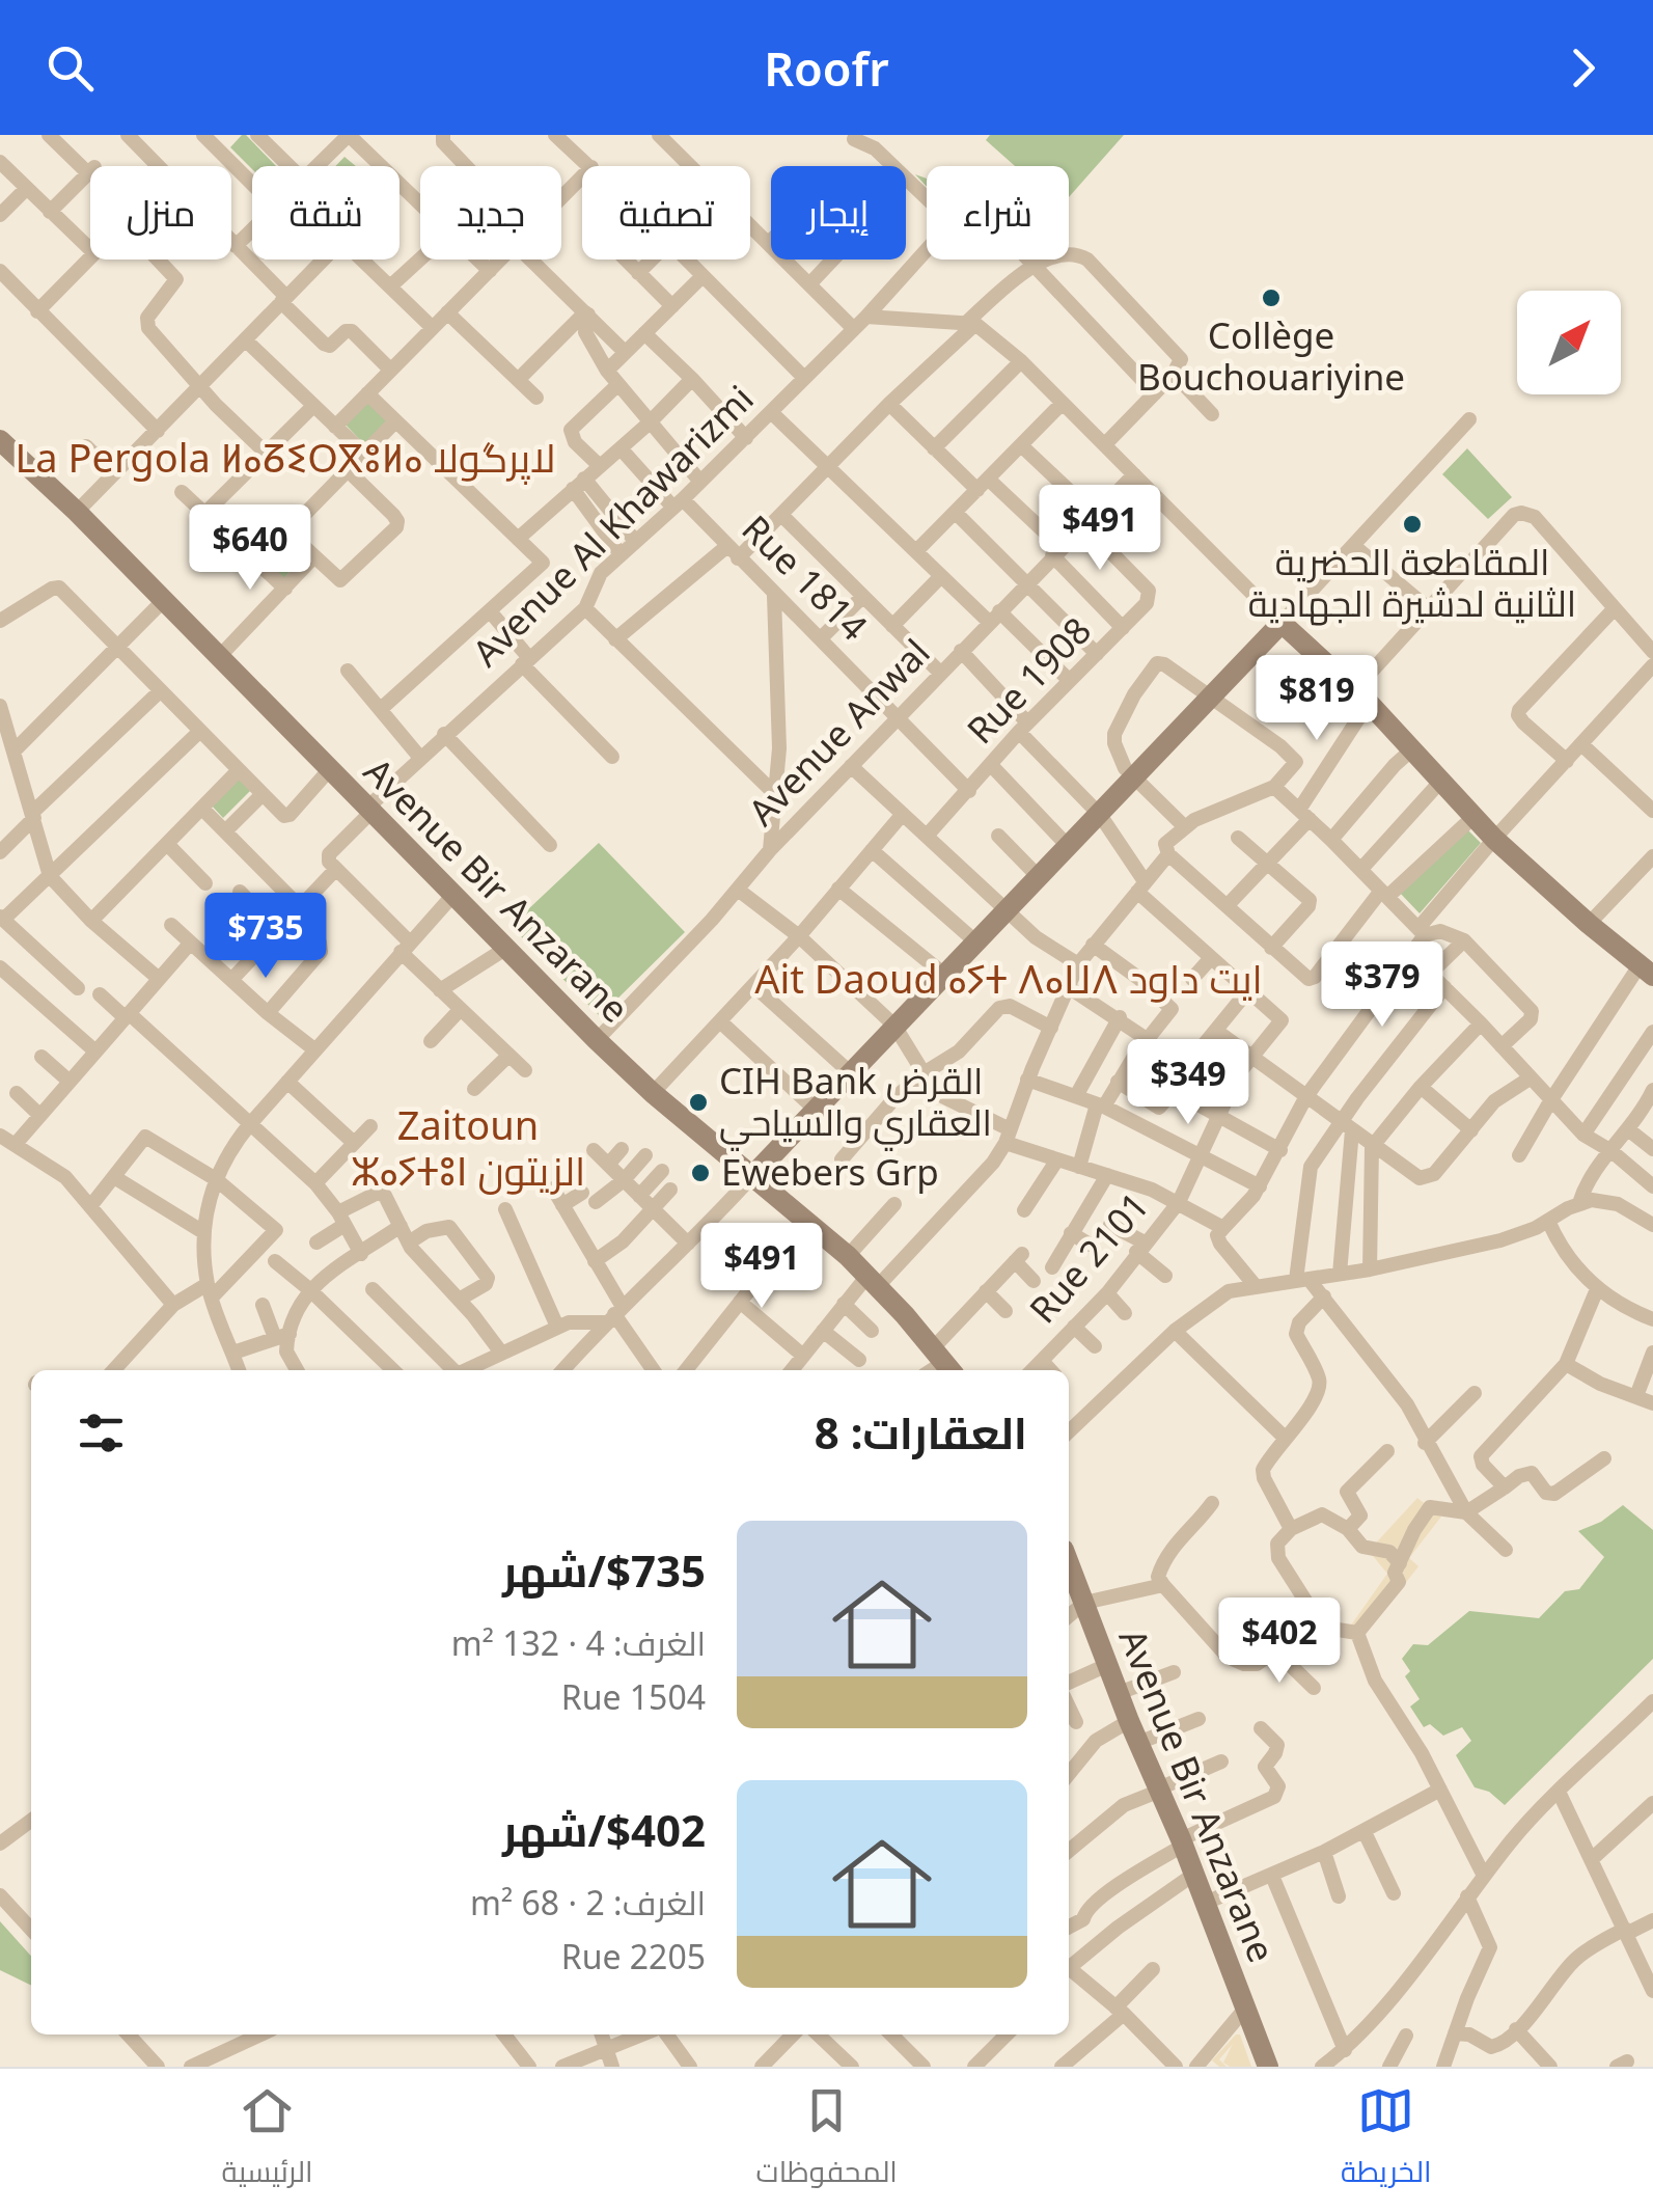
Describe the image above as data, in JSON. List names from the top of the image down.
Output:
{
  "streets": {
    "street": [
      "Avenue Al Khawarizmi",
      "Rue 1814",
      "Rue 1908",
      "Avenue Anwal",
      "Avenue Bir Anzarane",
      "Rue 2101"
    ]
  },
  "crossings": [
    ["Avenue Al Khawarizmi", "Rue 1814"],
    ["Avenue Al Khawarizmi", "Avenue Bir Anzarane"],
    ["Rue 1814", "Rue 1908"],
    ["Rue 1814", "Avenue Anwal"],
    ["Rue 1908", "Avenue Anwal"],
    ["Avenue Anwal", "Avenue Bir Anzarane"]
  ],
  "districts": ["La Pergola ⵍⴰⵒⵉⵔⴳⵓⵍⴰ لاپرگولا", "Ait Daoud ⴰⵢⵜ ⴷⴰⵡⴷ ايت داود", "Zaitoun ⵣⴰⵢⵜⵓⵏ الزيتون"],
  "places": [
    "Collège Bouchouariyine",
    "المقاطعة الحضرية الثانية لدشيرة الجهادية",
    "CIH Bank القرض العقاري والسياحي",
    "Ewebers Grp"
  ],
  "north": "top right",
  "page": {
    "header": "Roofr",
    "chip": [
      "شراء",
      "إيجار",
      "تصفية",
      "جديد",
      "شقة",
      "منزل"
    ],
    "price": [
      "$491",
      "$640",
      "$819",
      "$735",
      "$379",
      "$349",
      "$491",
      "$402"
    ],
    "heading": "العقارات: 8",
    "list": [
      {
        "name": "$735/شهر",
        "note": "الغرف: 4 · 132 m² · Rue 1504"
      },
      {
        "name": "$402/شهر",
        "note": "الغرف: 2 · 68 m² · Rue 2205"
      }
    ],
    "tabs": ["الخريطة", "المحفوظات", "الرئيسية"]
  }
}
